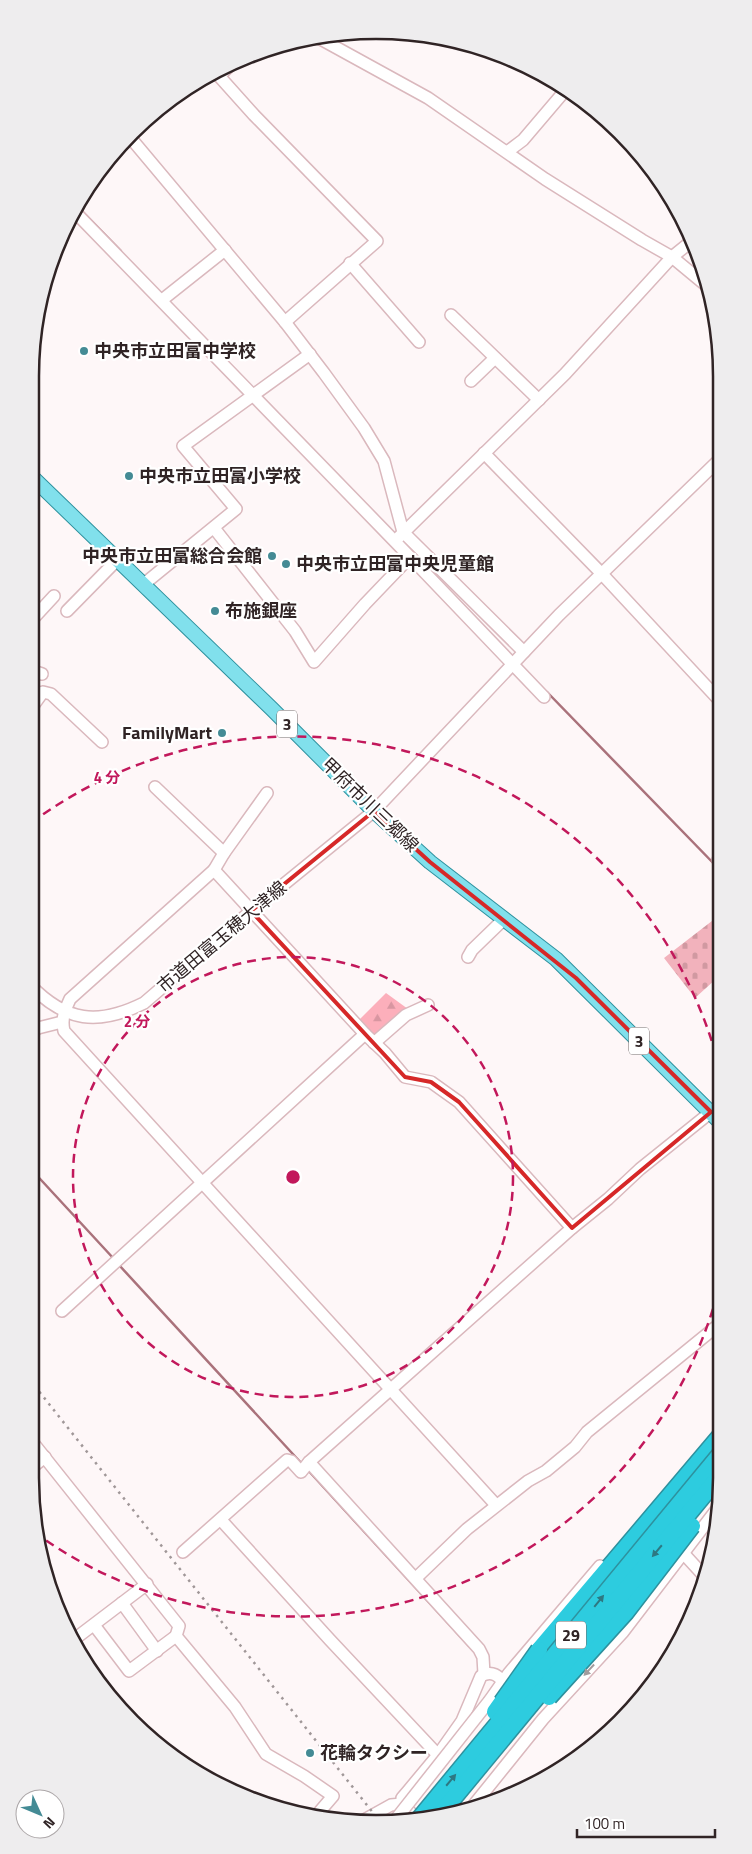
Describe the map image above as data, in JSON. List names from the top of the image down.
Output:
{
  "streets": {
    "highway": ["29"],
    "main road": ["3", "甲府市川三郷線"],
    "street": ["市道田富玉穂大津線"]
  },
  "crossings": [
    ["甲府市川三郷線", "市道田富玉穂大津線"]
  ],
  "places": [
    "中央市立田富中学校",
    "中央市立田富小学校",
    "中央市立田富総合会館",
    "中央市立田富中央児童館",
    "布施銀座",
    "FamilyMart",
    "花輪タクシー"
  ],
  "scale_bar": "100 m",
  "north": "bottom right",
  "rings": ["4 分", "2 分"]
}
